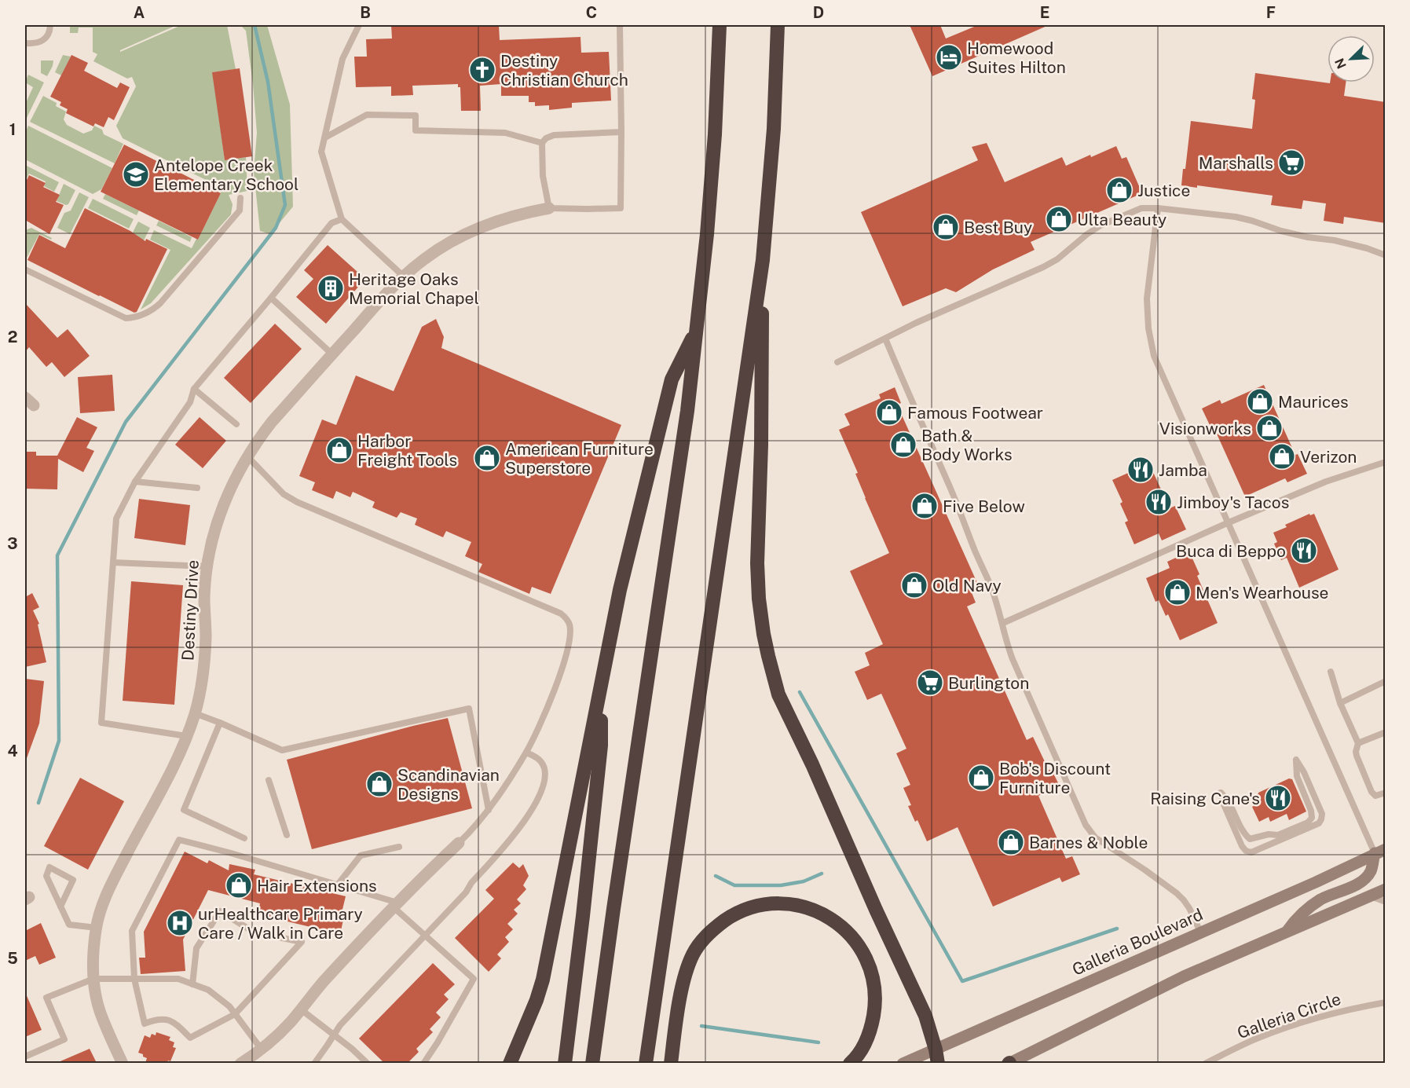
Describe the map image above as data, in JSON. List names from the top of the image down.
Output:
{
  "streets": {
    "main road": ["Galleria Boulevard"],
    "street": ["Destiny Drive"],
    "lane": ["Galleria Circle"]
  },
  "places": {
    "hotel": ["Homewood Suites Hilton"],
    "church": ["Destiny Christian Church"],
    "supermarket": ["Marshalls", "Burlington"],
    "school or university": ["Antelope Creek Elementary School"],
    "shop": [
      "Justice",
      "Ulta Beauty",
      "Best Buy",
      "Maurices",
      "Famous Footwear",
      "Visionworks",
      "Bath & Body Works",
      "Harbor Freight Tools",
      "Verizon",
      "American Furniture Superstore",
      "Five Below",
      "Old Navy",
      "Men's Wearhouse",
      "Bob's Discount Furniture",
      "Scandinavian Designs",
      "Barnes & Noble",
      "Hair Extensions"
    ],
    "building": ["Heritage Oaks Memorial Chapel"],
    "restaurant": [
      "Jamba",
      "Jimboy's Tacos",
      "Buca di Beppo",
      "Raising Cane's"
    ],
    "hospital": ["urHealthcare Primary Care / Walk in Care"]
  },
  "north": "bottom left",
  "grid": {
    "columns": [
      "A",
      "B",
      "C",
      "D",
      "E",
      "F"
    ],
    "rows": [
      "1",
      "2",
      "3",
      "4",
      "5"
    ]
  }
}
